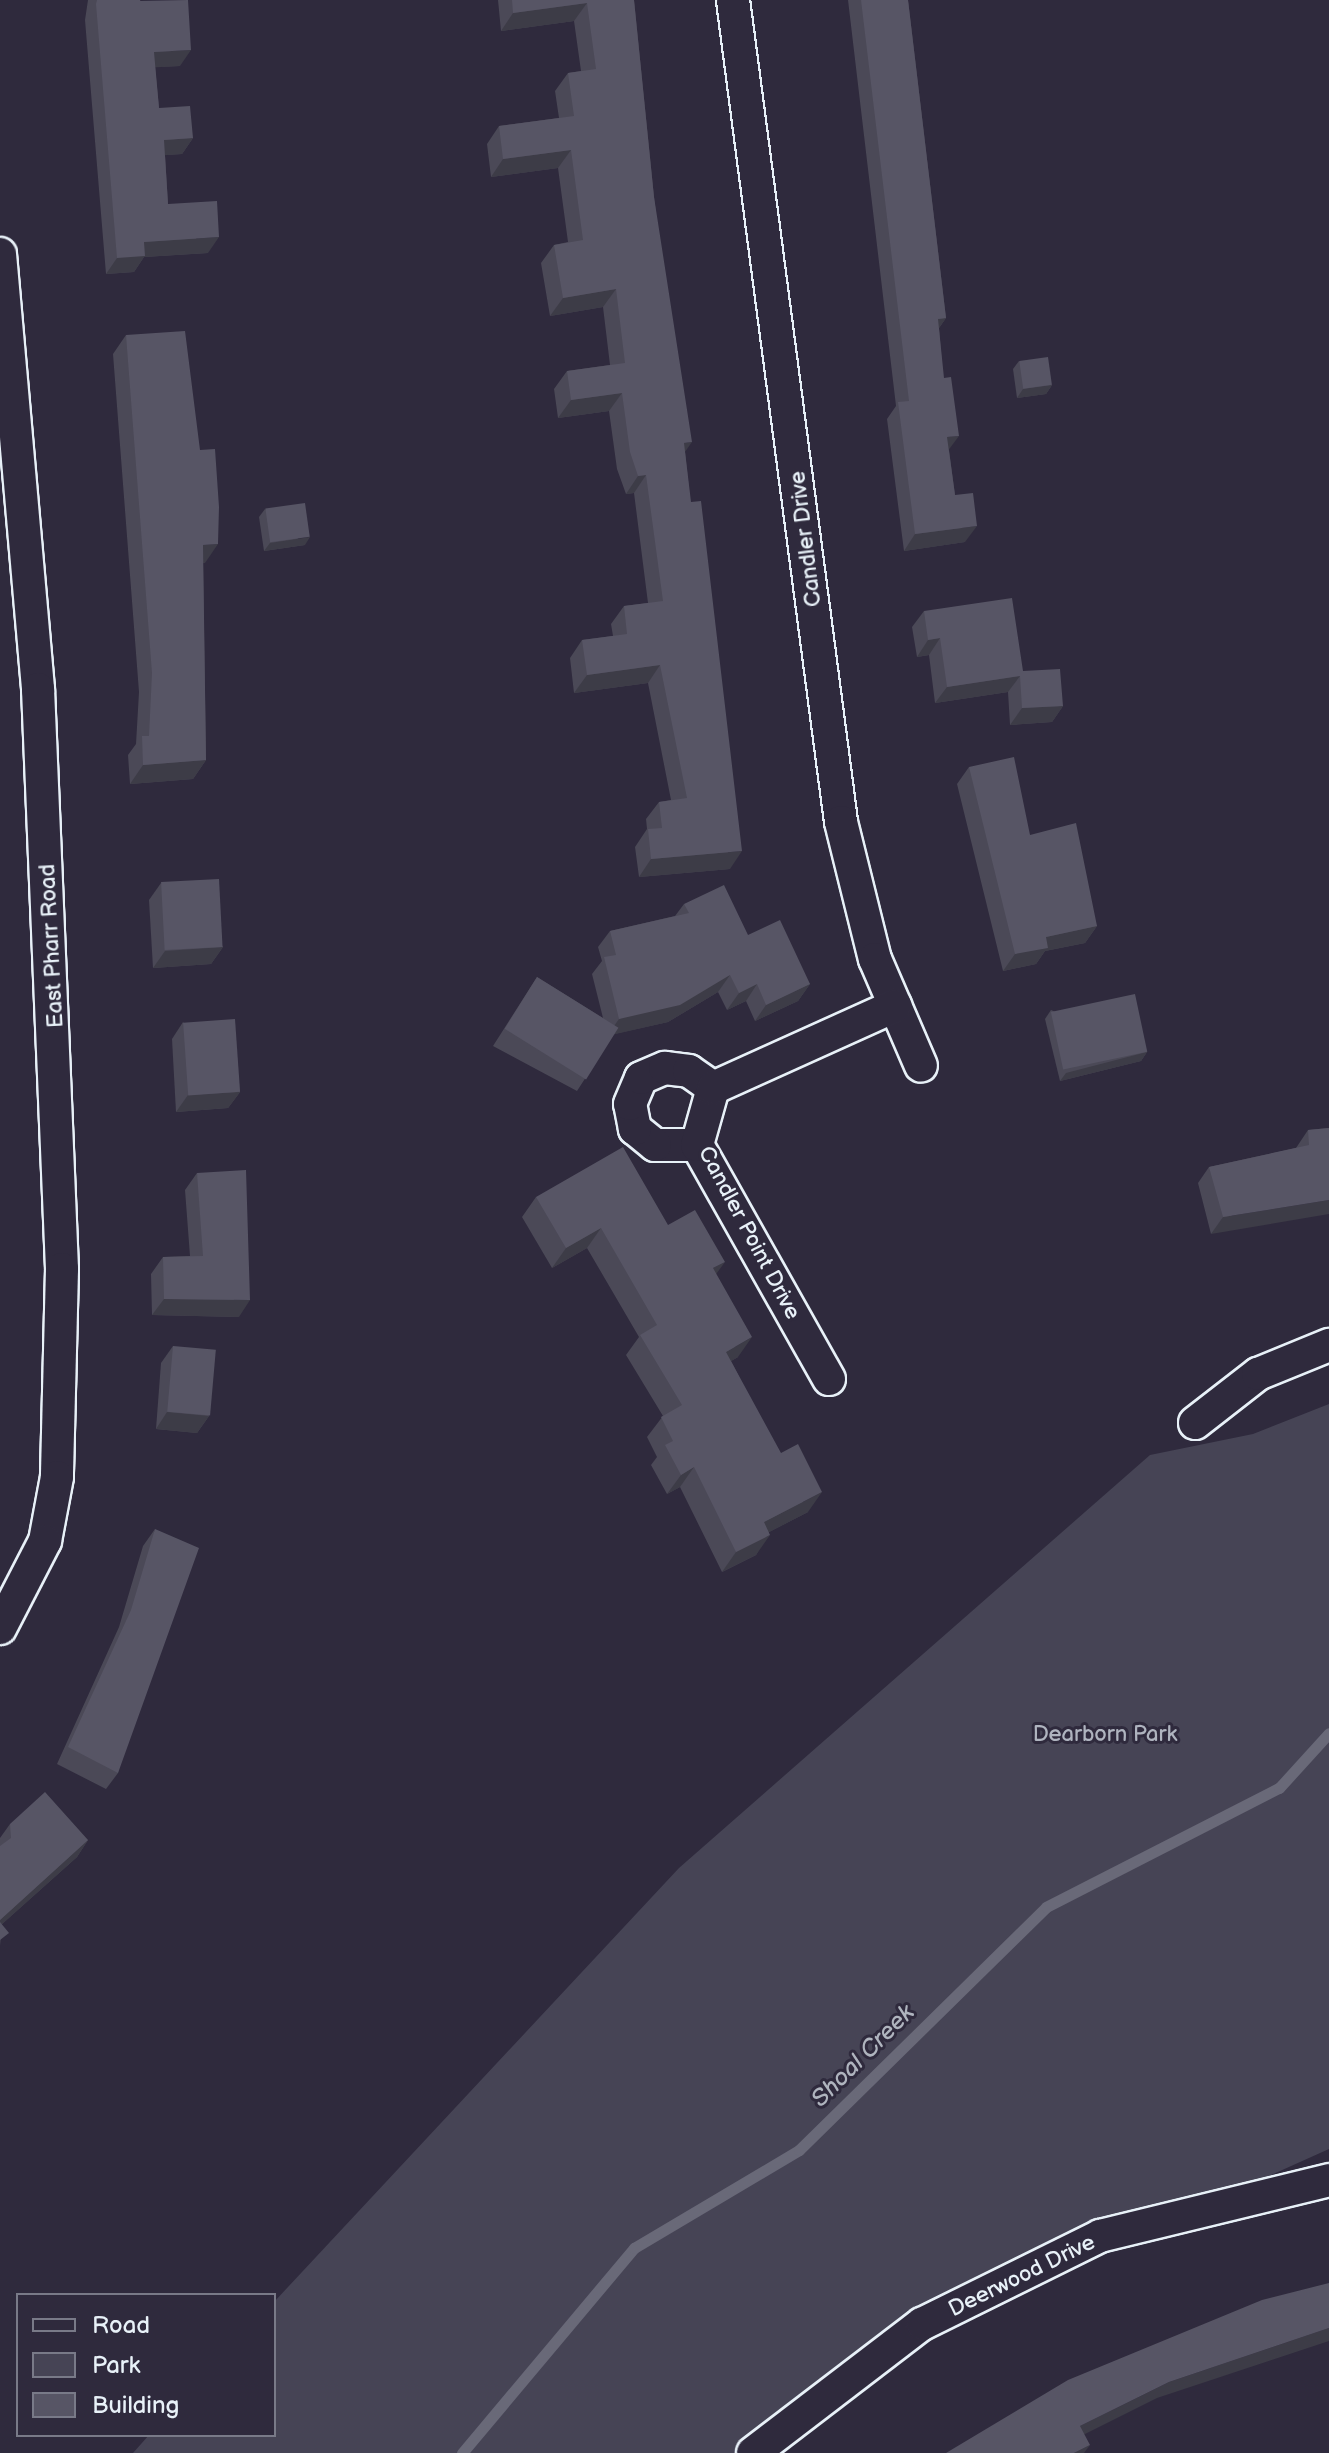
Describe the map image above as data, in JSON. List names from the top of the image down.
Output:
{
  "streets": {
    "street": [
      "Candler Drive",
      "East Pharr Road",
      "Candler Point Drive",
      "Deerwood Drive"
    ]
  },
  "water": ["Shoal Creek"],
  "parks": ["Dearborn Park"],
  "legend": ["Road", "Park", "Building"]
}
